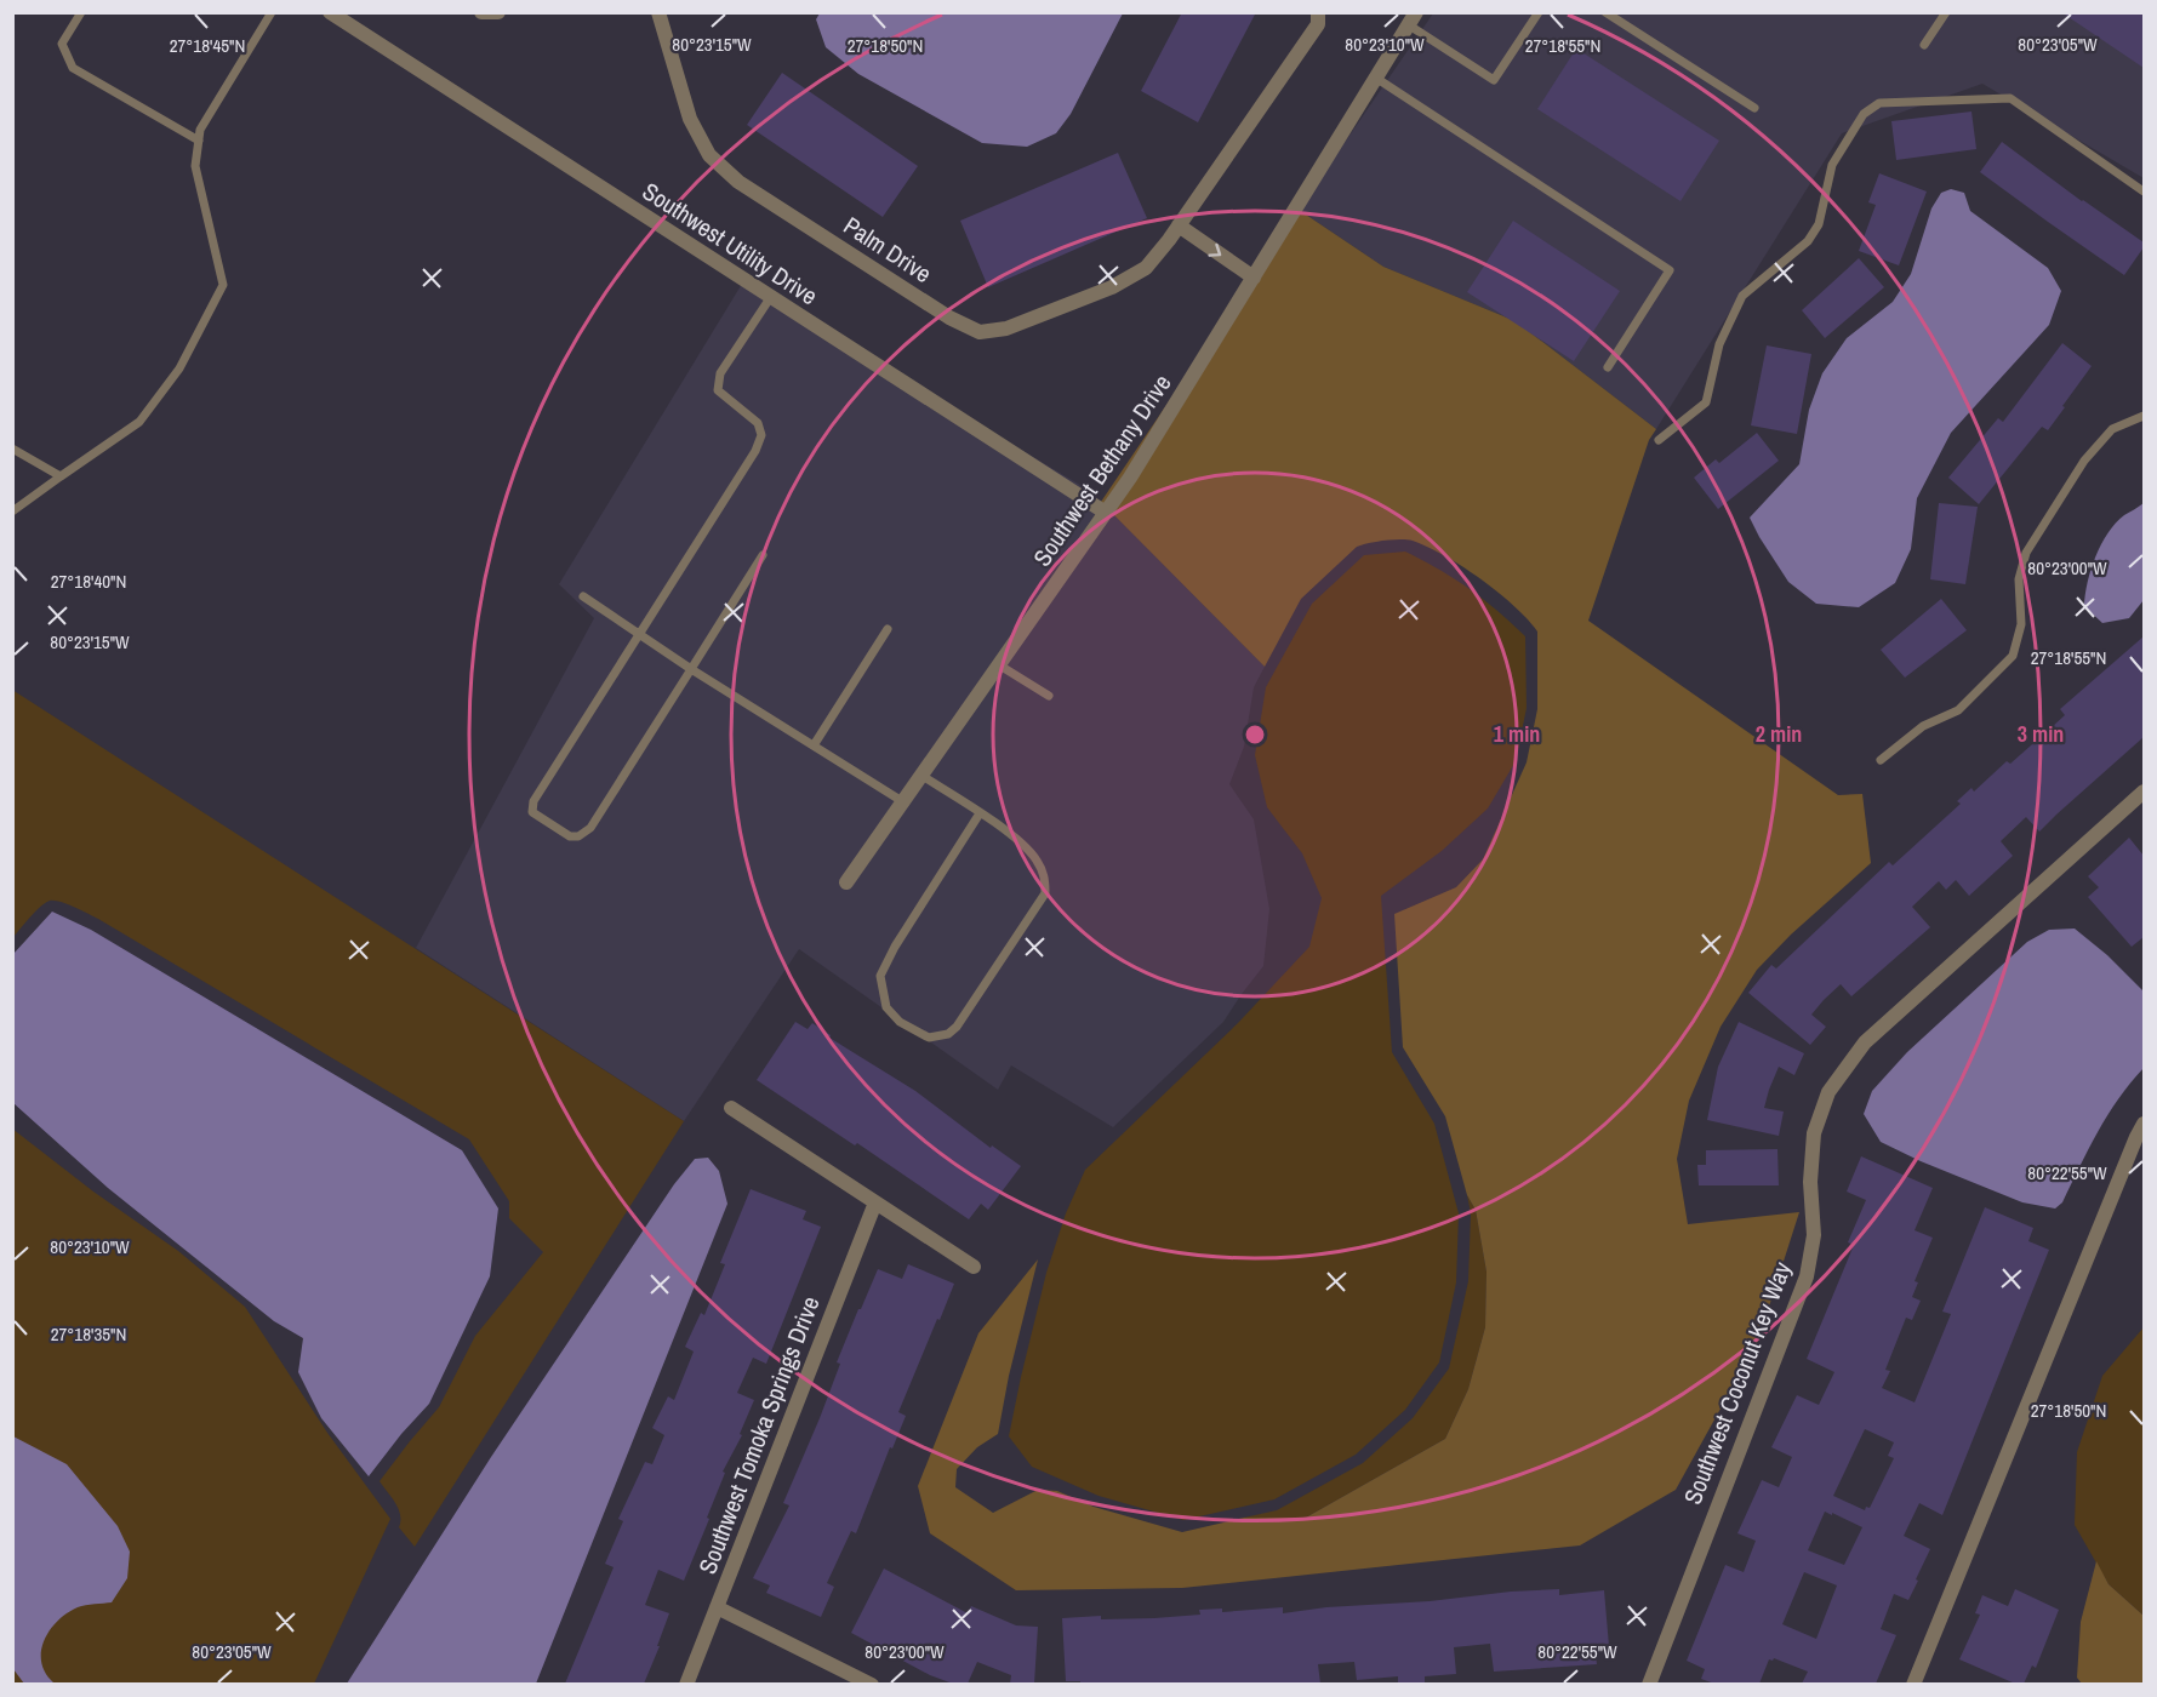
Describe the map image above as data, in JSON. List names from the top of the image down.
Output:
{
  "streets": {
    "street": [
      "Southwest Utility Drive",
      "Palm Drive",
      "Southwest Bethany Drive",
      "Southwest Coconut Key Way",
      "Southwest Tomoka Springs Drive"
    ]
  },
  "crossings": [
    ["Southwest Utility Drive", "Southwest Bethany Drive"]
  ],
  "coordinates": [
    "80°23'15\"W",
    "80°23'10\"W",
    "80°23'05\"W",
    "27°18'50\"N",
    "27°18'55\"N",
    "27°18'45\"N",
    "80°23'00\"W",
    "27°18'40\"N",
    "80°22'55\"W",
    "27°18'35\"N"
  ],
  "rings": ["1 min", "2 min", "3 min"]
}
